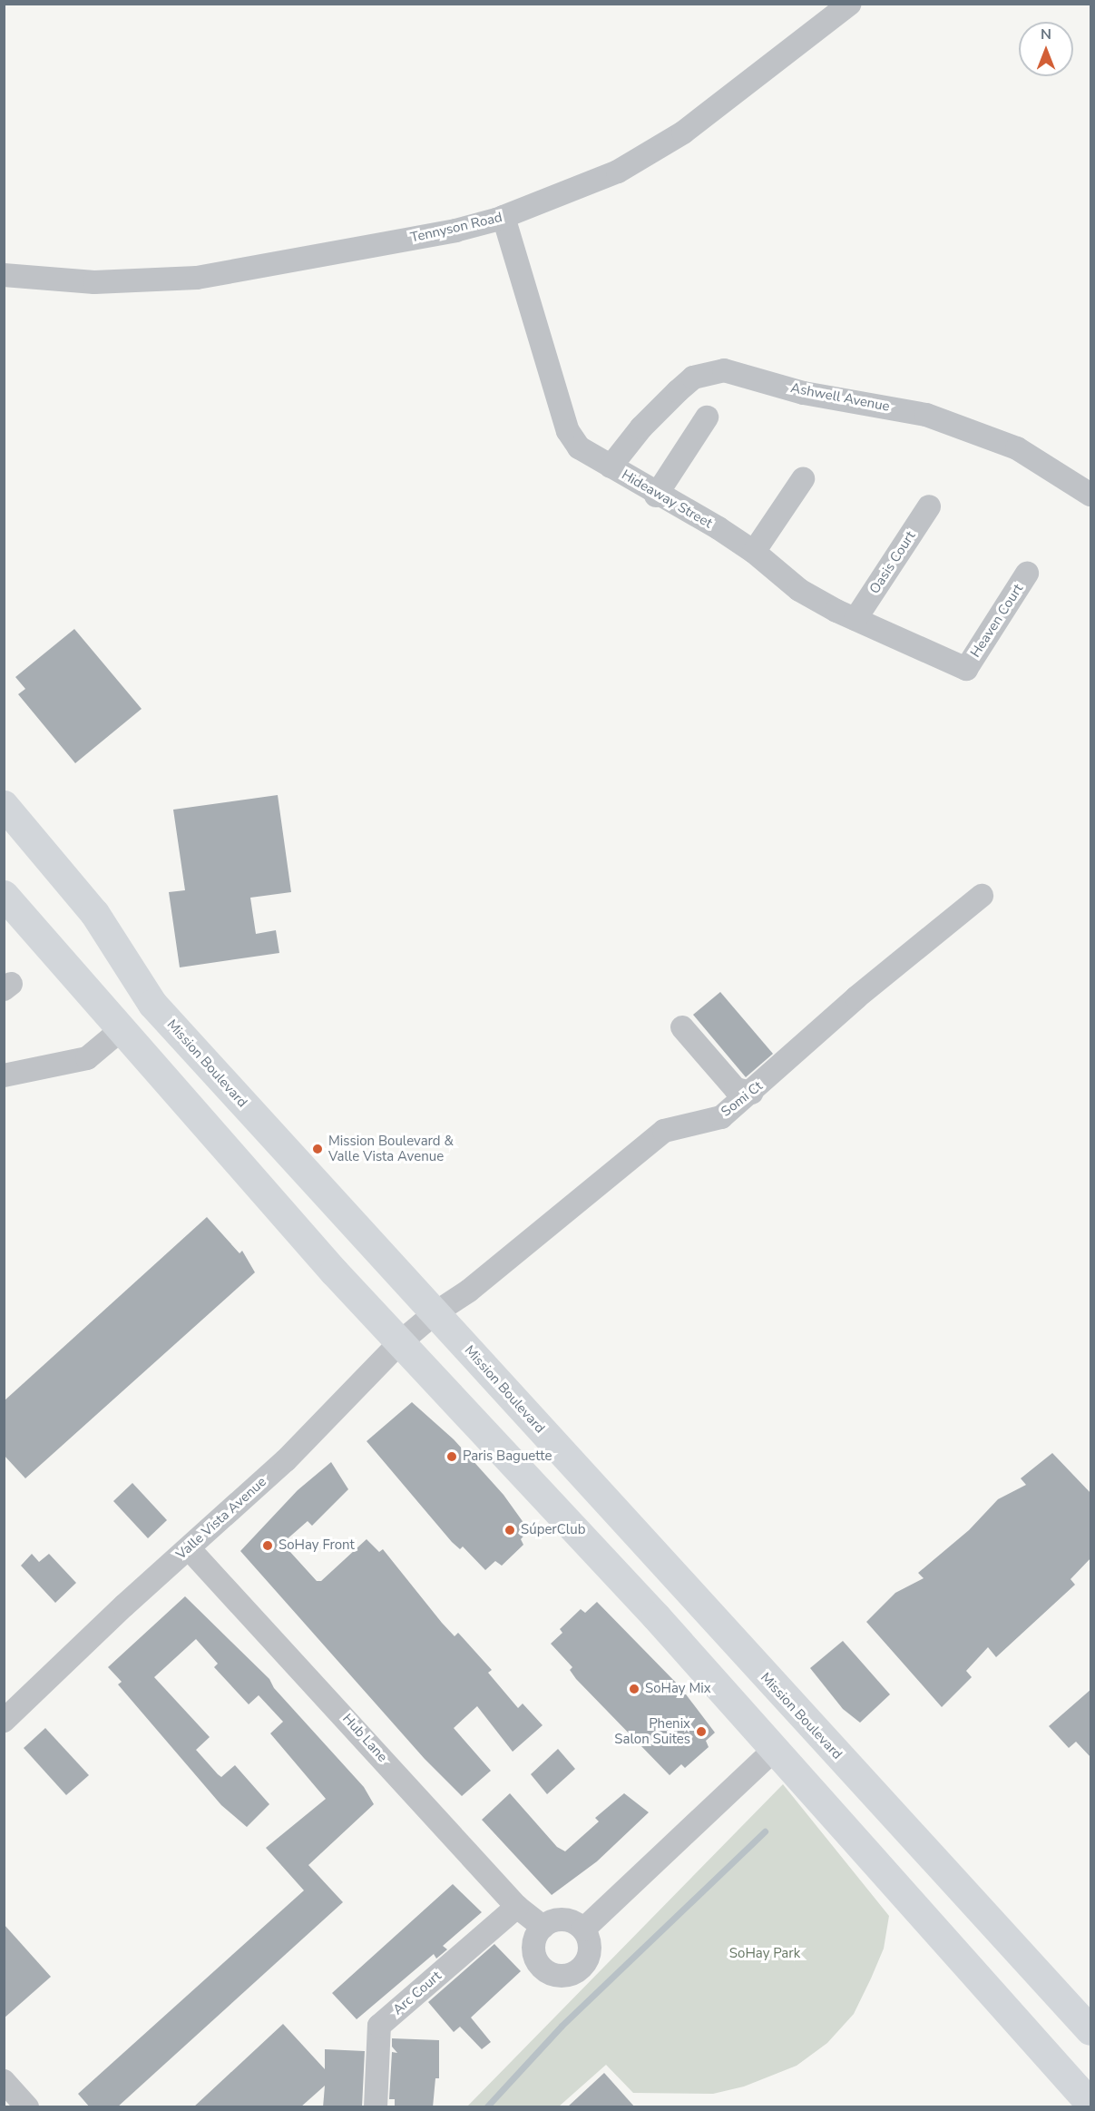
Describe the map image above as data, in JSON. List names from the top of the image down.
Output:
{
  "streets": {
    "main road": ["Mission Boulevard"],
    "street": [
      "Tennyson Road",
      "Ashwell Avenue",
      "Hideaway Street",
      "Oasis Court",
      "Heaven Court",
      "Somi Ct",
      "Valle Vista Avenue",
      "Hub Lane",
      "Arc Court"
    ]
  },
  "crossings": [
    ["Tennyson Road", "Hideaway Street"],
    ["Ashwell Avenue", "Hideaway Street"],
    ["Hideaway Street", "Oasis Court"],
    ["Hideaway Street", "Heaven Court"],
    ["Mission Boulevard", "Somi Ct"],
    ["Mission Boulevard", "Valle Vista Avenue"],
    ["Somi Ct", "Valle Vista Avenue"],
    ["Valle Vista Avenue", "Hub Lane"],
    ["Hub Lane", "Arc Court"]
  ],
  "parks": ["SoHay Park"],
  "places": [
    "Mission Boulevard & Valle Vista Avenue",
    "Paris Baguette",
    "SúperClub",
    "SoHay Front",
    "SoHay Mix",
    "Phenix Salon Suites"
  ],
  "north": "top"
}
